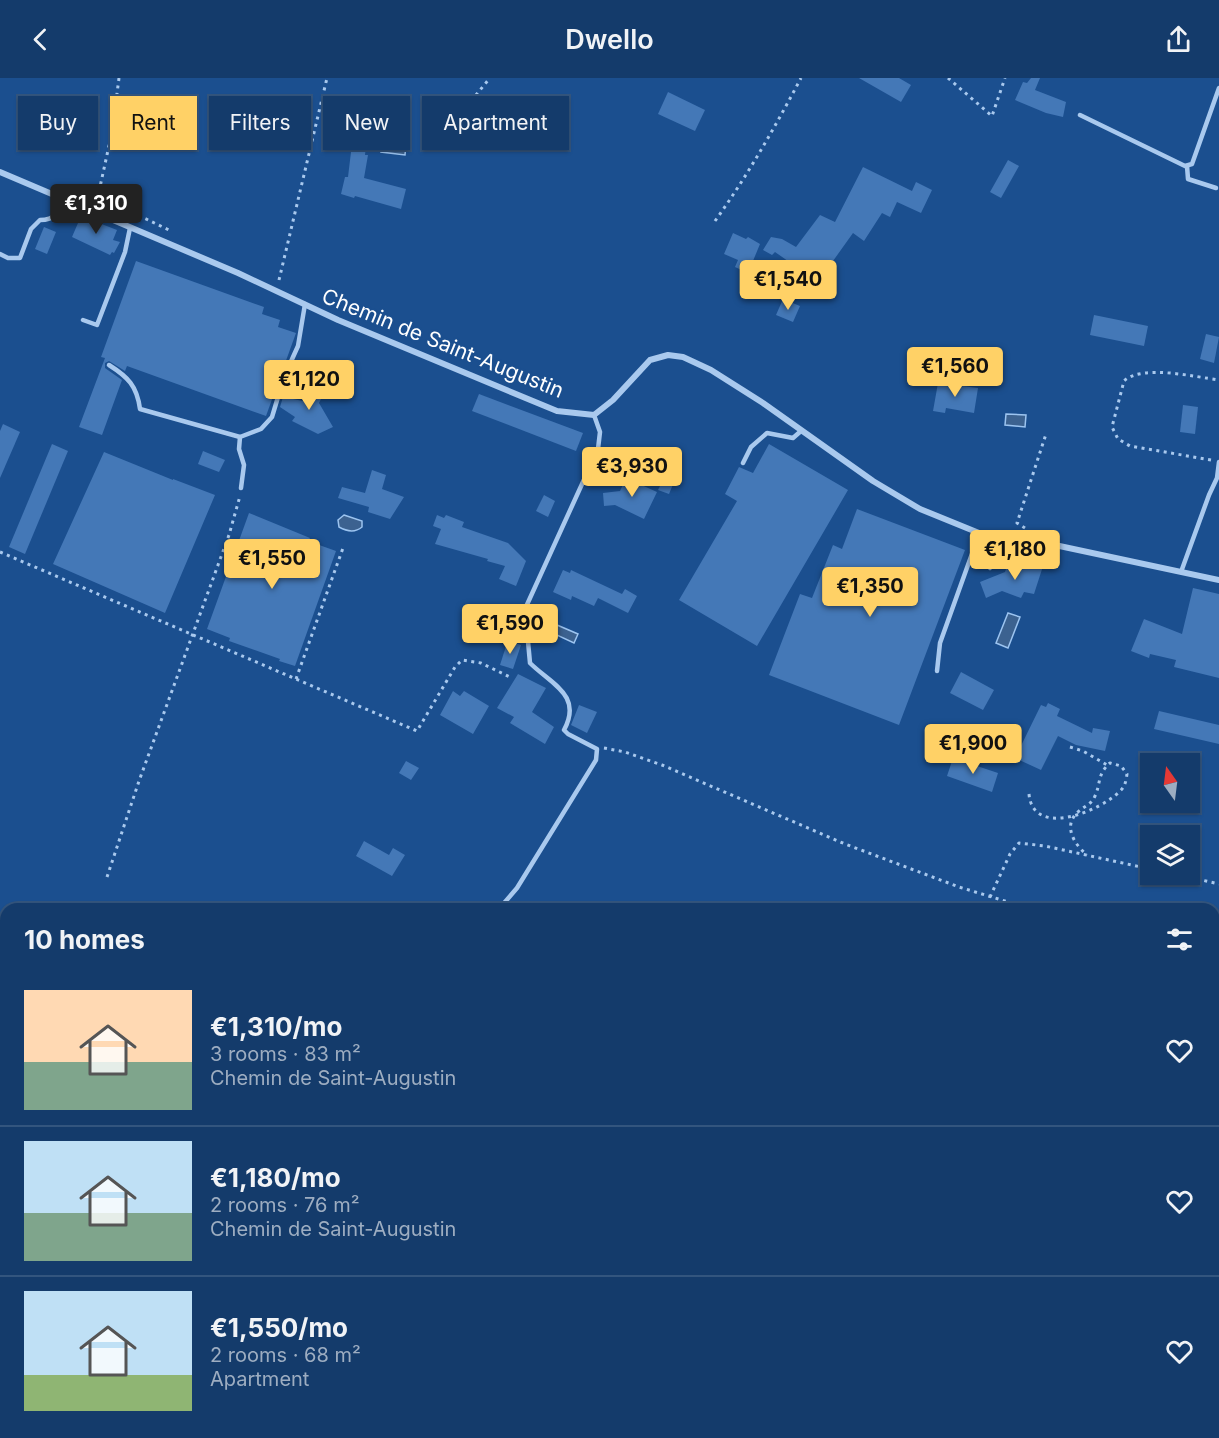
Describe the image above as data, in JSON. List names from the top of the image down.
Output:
{
  "streets": {
    "street": ["Chemin de Saint-Augustin"]
  },
  "north": "top",
  "page": {
    "header": "Dwello",
    "chip": [
      "Buy",
      "Rent",
      "Filters",
      "New",
      "Apartment"
    ],
    "price": [
      "€1,310",
      "€1,540",
      "€1,560",
      "€1,120",
      "€3,930",
      "€1,180",
      "€1,550",
      "€1,350",
      "€1,590",
      "€1,900"
    ],
    "heading": "10 homes",
    "list": [
      {
        "name": "€1,310/mo",
        "note": "3 rooms · 83 m² · Chemin de Saint-Augustin"
      },
      {
        "name": "€1,180/mo",
        "note": "2 rooms · 76 m² · Chemin de Saint-Augustin"
      },
      {
        "name": "€1,550/mo",
        "note": "2 rooms · 68 m² · Apartment"
      }
    ]
  }
}
